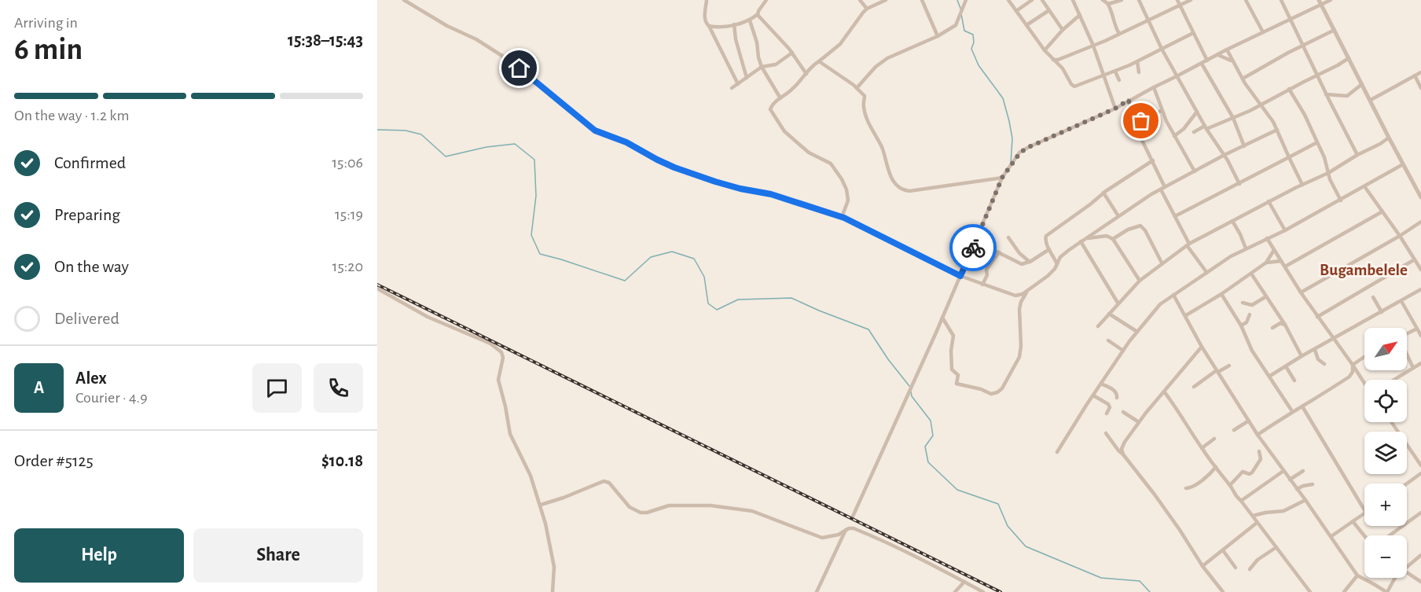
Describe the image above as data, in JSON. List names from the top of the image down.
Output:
{
  "districts": ["Bugambelele"],
  "north": "top right",
  "page": {
    "heading": ["6 min", "Arriving in", "15:38–15:43"],
    "panel": [
      "Alex",
      "Courier · 4.9",
      "Order #5125",
      "$10.18"
    ],
    "bar": "On the way · 1.2 km",
    "list": [
      ["Confirmed", "15:06"],
      ["Preparing", "15:19"],
      ["On the way", "15:20"],
      "Delivered"
    ],
    "map_buttons": ["+", "−"],
    "round": "A",
    "buttons": ["Help", "Share"]
  }
}
